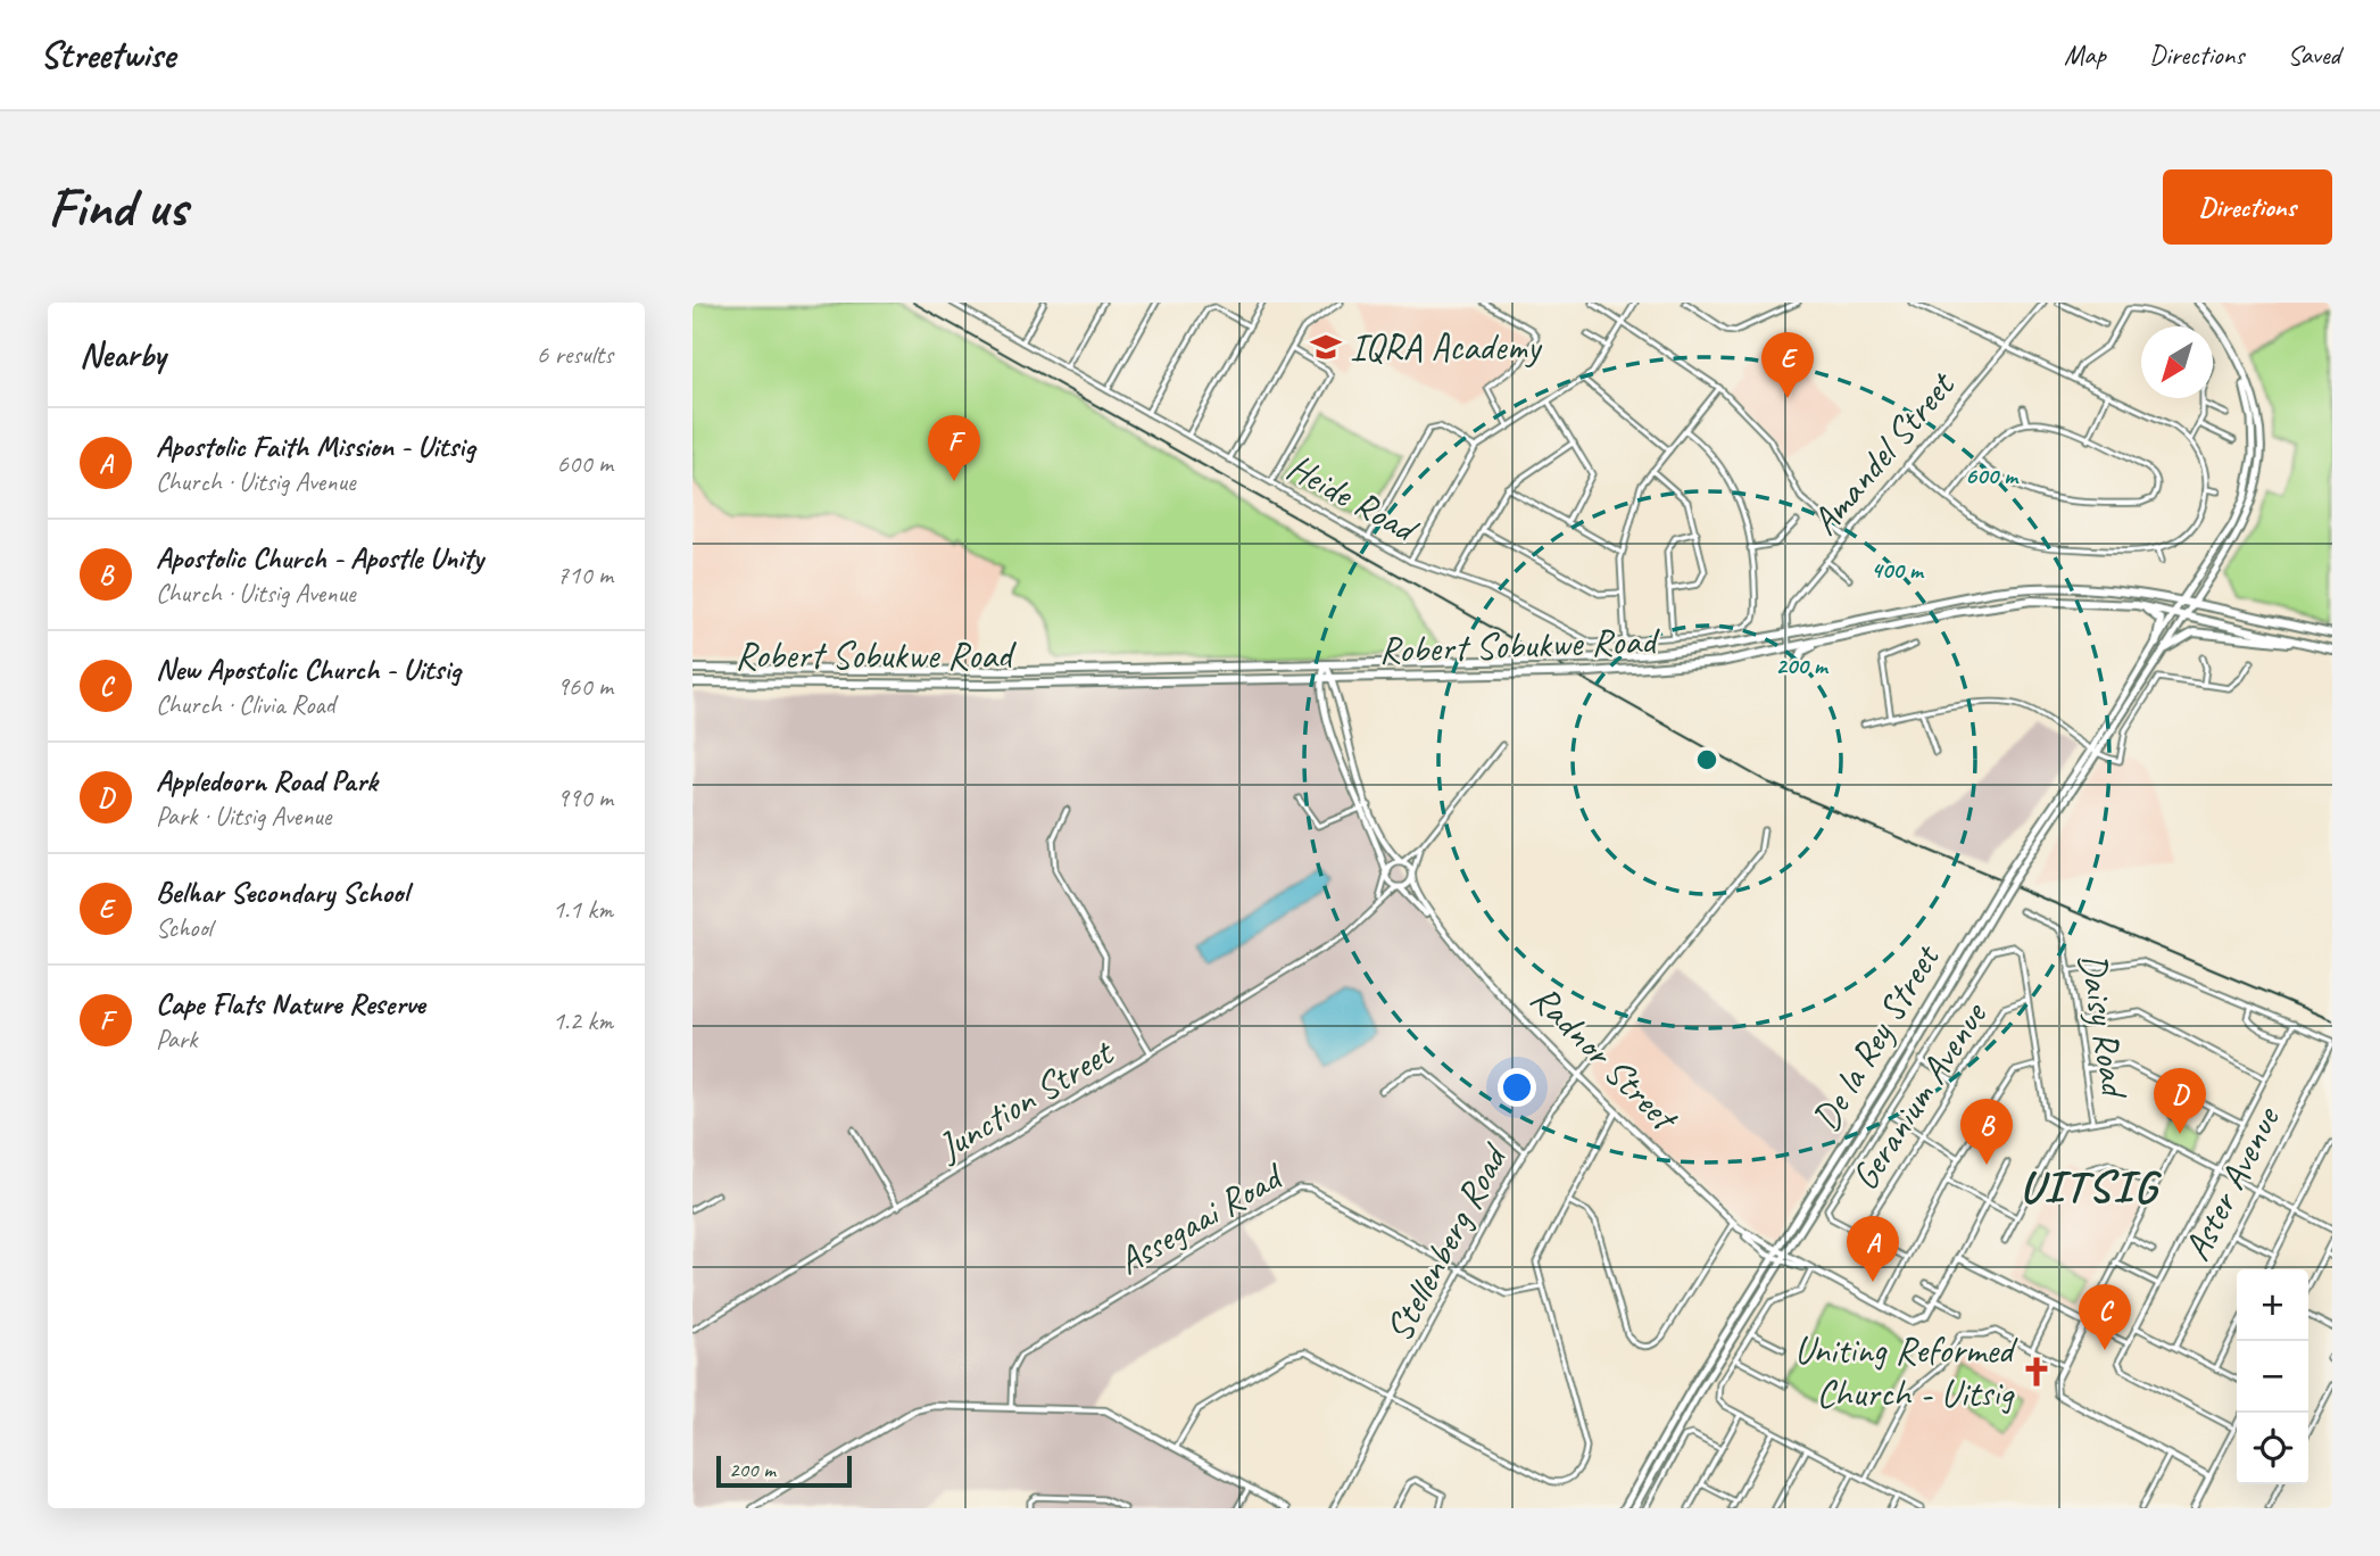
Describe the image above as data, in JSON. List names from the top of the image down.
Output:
{
  "streets": {
    "main road": ["Robert Sobukwe Road", "De la Rey Street"],
    "street": [
      "Amandel Street",
      "Heide Road",
      "Daisy Road",
      "Radnor Street",
      "Geranium Avenue",
      "Junction Street",
      "Aster Avenue",
      "Assegaai Road",
      "Stellenberg Road"
    ]
  },
  "crossings": [
    ["Amandel Street", "Robert Sobukwe Road"],
    ["Robert Sobukwe Road", "De la Rey Street"],
    ["De la Rey Street", "Radnor Street"],
    ["Radnor Street", "Junction Street"],
    ["Radnor Street", "Stellenberg Road"],
    ["Assegaai Road", "Stellenberg Road"]
  ],
  "districts": ["UITSIG"],
  "places": {
    "school or university": ["IQRA Academy"],
    "church": ["Uniting Reformed Church - Uitsig"]
  },
  "scale_bar": "200 m",
  "north": "bottom left",
  "page": {
    "header": "Streetwise",
    "nav": ["Map", "Directions", "Saved"],
    "buttons": "Directions",
    "title": "Find us",
    "heading": ["Nearby", "6 results"],
    "pins": [
      "E",
      "F",
      "D",
      "B",
      "A",
      "C"
    ],
    "list": [
      {
        "mark": "A",
        "name": "Apostolic Faith Mission - Uitsig",
        "note": "Church · Uitsig Avenue",
        "value": "600 m"
      },
      {
        "mark": "B",
        "name": "Apostolic Church - Apostle Unity",
        "note": "Church · Uitsig Avenue",
        "value": "710 m"
      },
      {
        "mark": "C",
        "name": "New Apostolic Church - Uitsig",
        "note": "Church · Clivia Road",
        "value": "960 m"
      },
      {
        "mark": "D",
        "name": "Appledoorn Road Park",
        "note": "Park · Uitsig Avenue",
        "value": "990 m"
      },
      {
        "mark": "E",
        "name": "Belhar Secondary School",
        "note": "School",
        "value": "1.1 km"
      },
      {
        "mark": "F",
        "name": "Cape Flats Nature Reserve",
        "note": "Park",
        "value": "1.2 km"
      }
    ],
    "map_buttons": ["+", "−"],
    "scale": "200 m"
  },
  "rings": ["600 m", "400 m", "200 m"]
}
